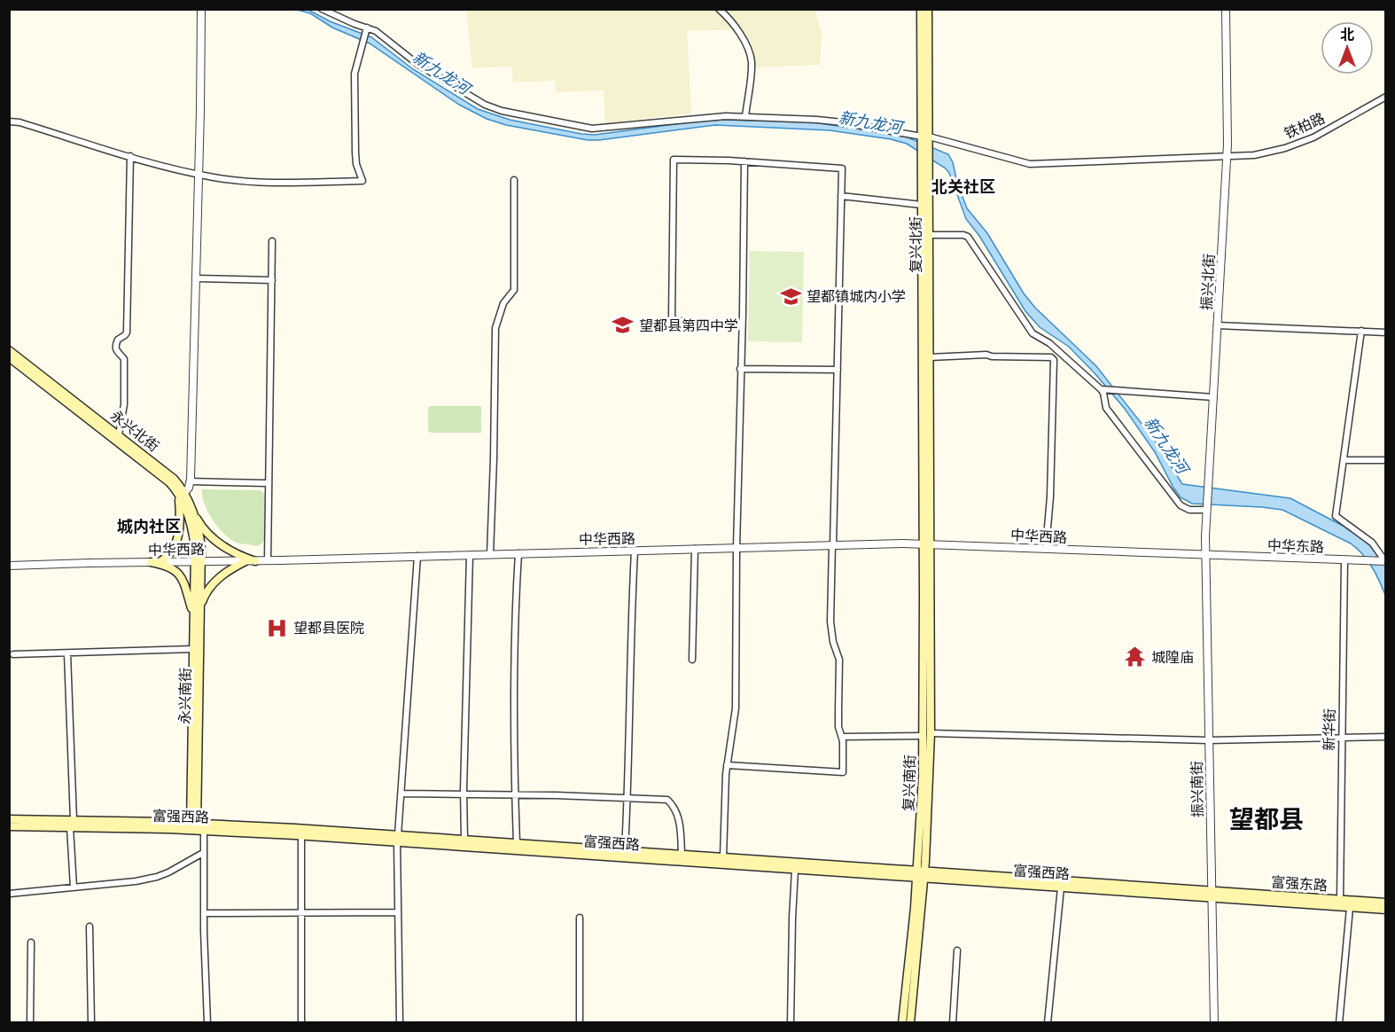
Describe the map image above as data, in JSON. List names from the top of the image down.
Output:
{
  "streets": {
    "main road": [
      "复兴北街",
      "永兴北街",
      "永兴南街",
      "复兴南街",
      "富强西路",
      "富强东路"
    ],
    "street": [
      "铁柏路",
      "振兴北街",
      "中华西路",
      "中华东路",
      "新华街",
      "振兴南街"
    ]
  },
  "crossings": [
    ["铁柏路", "复兴北街"],
    ["铁柏路", "振兴北街"],
    ["复兴北街", "中华西路"],
    ["复兴北街", "复兴南街"],
    ["振兴北街", "中华西路"],
    ["振兴北街", "中华东路"],
    ["振兴北街", "振兴南街"],
    ["永兴北街", "中华西路"],
    ["永兴北街", "永兴南街"],
    ["中华西路", "中华东路"],
    ["中华西路", "永兴南街"],
    ["中华西路", "复兴南街"],
    ["中华西路", "振兴南街"],
    ["中华东路", "新华街"],
    ["中华东路", "振兴南街"],
    ["永兴南街", "富强西路"],
    ["新华街", "富强东路"],
    ["复兴南街", "富强西路"],
    ["振兴南街", "富强西路"],
    ["振兴南街", "富强东路"],
    ["富强西路", "富强东路"]
  ],
  "districts": ["北关社区", "城内社区", "望都县"],
  "water": ["新九龙河"],
  "places": {
    "school or university": ["望都镇城内小学", "望都县第四中学"],
    "hospital": ["望都县医院"],
    "temple": ["城隍庙"]
  },
  "north": "top"
}
